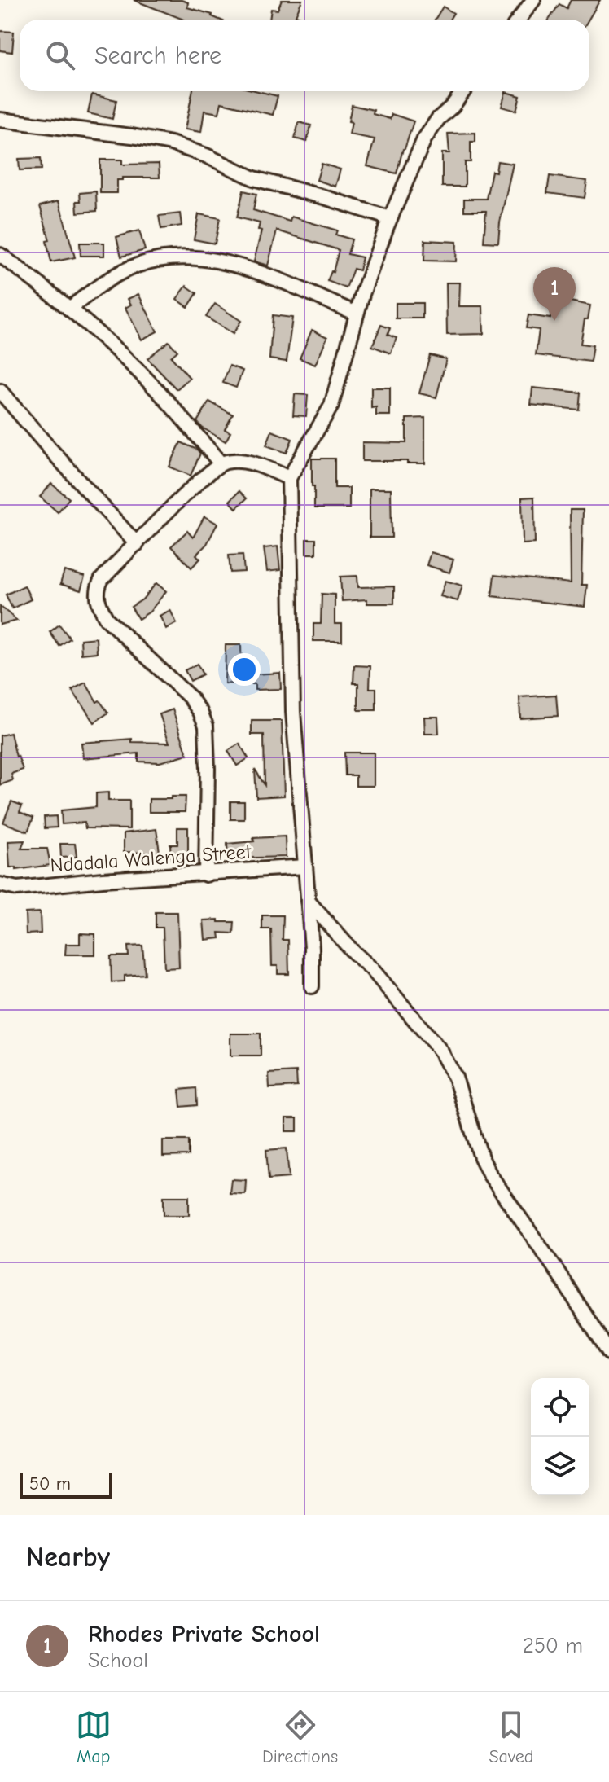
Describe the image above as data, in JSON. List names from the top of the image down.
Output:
{
  "streets": {
    "street": ["Ndadala Walenga Street"]
  },
  "scale_bar": "50 m",
  "page": {
    "search": "Search here",
    "pins": "1",
    "scale": "50 m",
    "heading": "Nearby",
    "list": [
      {
        "mark": "1",
        "name": "Rhodes Private School",
        "note": "School",
        "value": "250 m"
      }
    ],
    "nav": ["Map", "Directions", "Saved"]
  }
}
